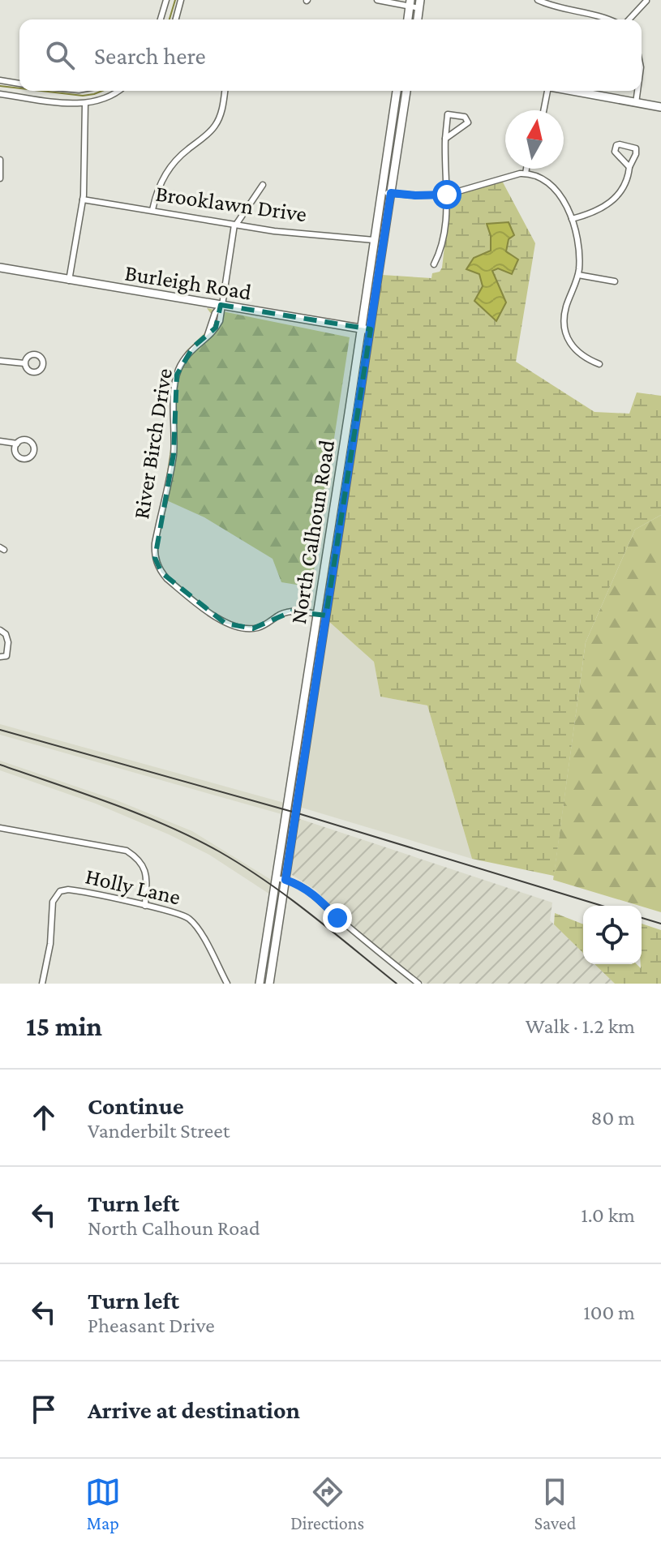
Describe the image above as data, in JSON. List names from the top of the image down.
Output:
{
  "streets": {
    "main road": ["Burleigh Road", "North Calhoun Road"],
    "street": ["Brooklawn Drive", "River Birch Drive", "Holly Lane"]
  },
  "crossings": [
    ["Brooklawn Drive", "River Birch Drive"],
    ["Brooklawn Drive", "North Calhoun Road"],
    ["Burleigh Road", "River Birch Drive"],
    ["Burleigh Road", "North Calhoun Road"],
    ["River Birch Drive", "North Calhoun Road"]
  ],
  "north": "top",
  "page": {
    "search": "Search here",
    "heading": ["15 min", "Walk · 1.2 km"],
    "list": [
      ["Continue", "Vanderbilt Street", "80 m"],
      ["Turn left", "North Calhoun Road", "1.0 km"],
      ["Turn left", "Pheasant Drive", "100 m"],
      "Arrive at destination"
    ],
    "nav": ["Map", "Directions", "Saved"]
  }
}
